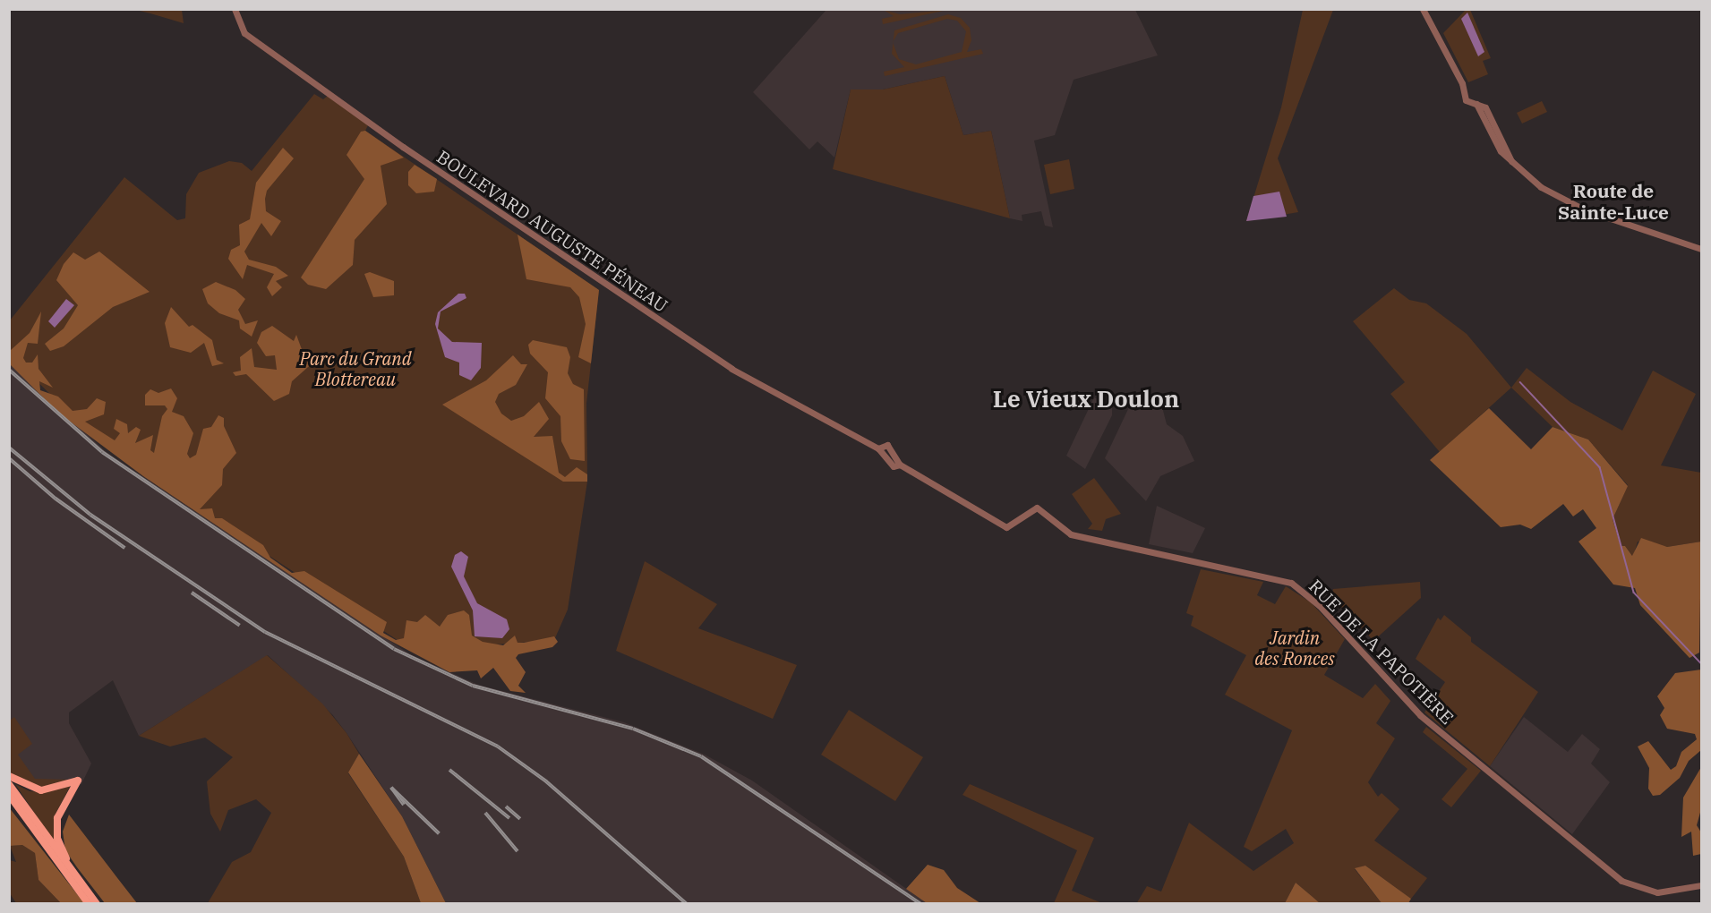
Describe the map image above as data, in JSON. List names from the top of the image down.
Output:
{
  "streets": {
    "street": ["BOULEVARD AUGUSTE PÉNEAU", "RUE DE LA PAPOTIÈRE"]
  },
  "crossings": [
    ["BOULEVARD AUGUSTE PÉNEAU", "RUE DE LA PAPOTIÈRE"]
  ],
  "districts": ["Route de Sainte-Luce", "Le Vieux Doulon"],
  "parks": ["Parc du Grand Blottereau", "Jardin des Ronces"]
}
